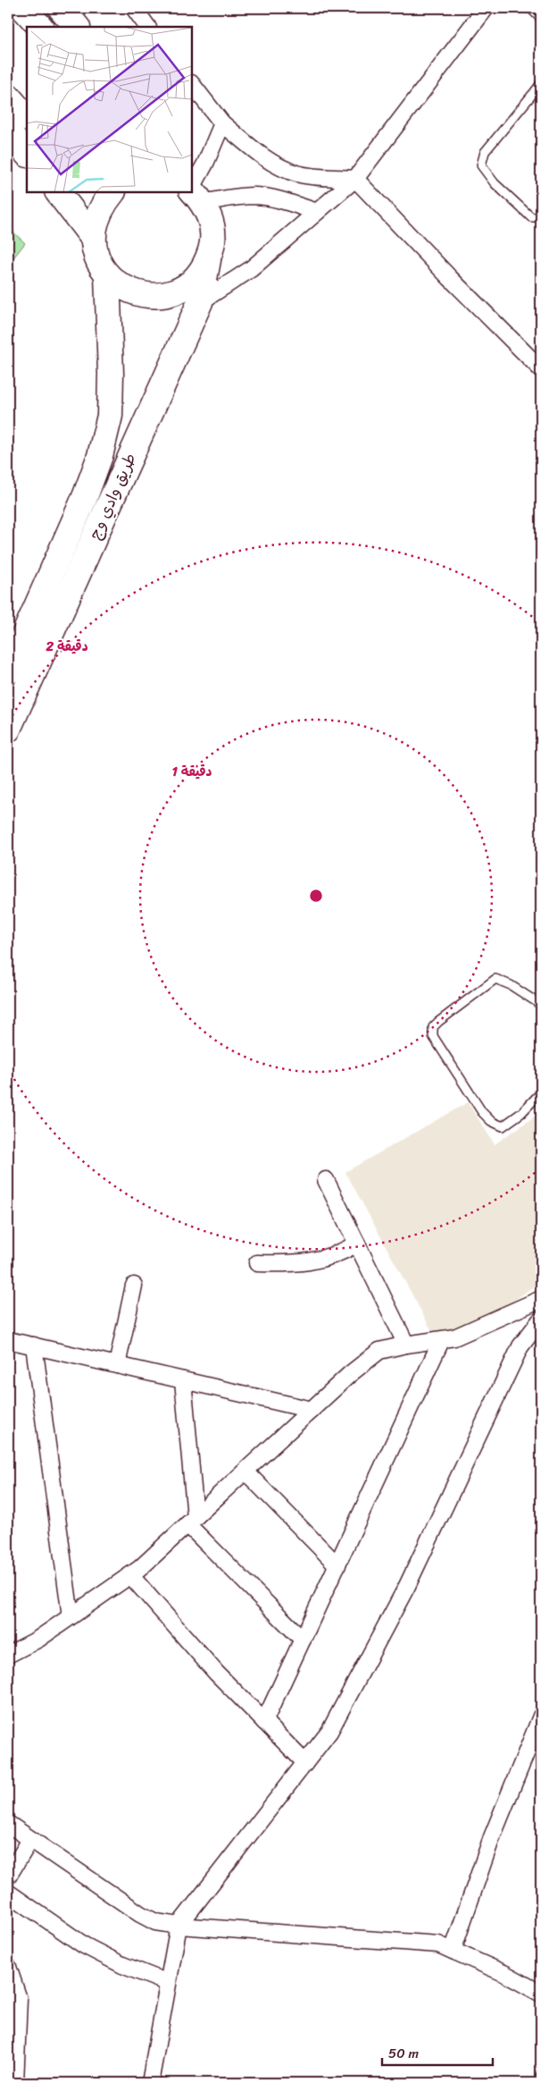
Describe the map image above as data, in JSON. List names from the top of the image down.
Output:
{
  "streets": {
    "main road": ["طريق وادي وج"]
  },
  "scale_bar": "50 m",
  "rings": ["2 دقيقة", "1 دقيقة"]
}
